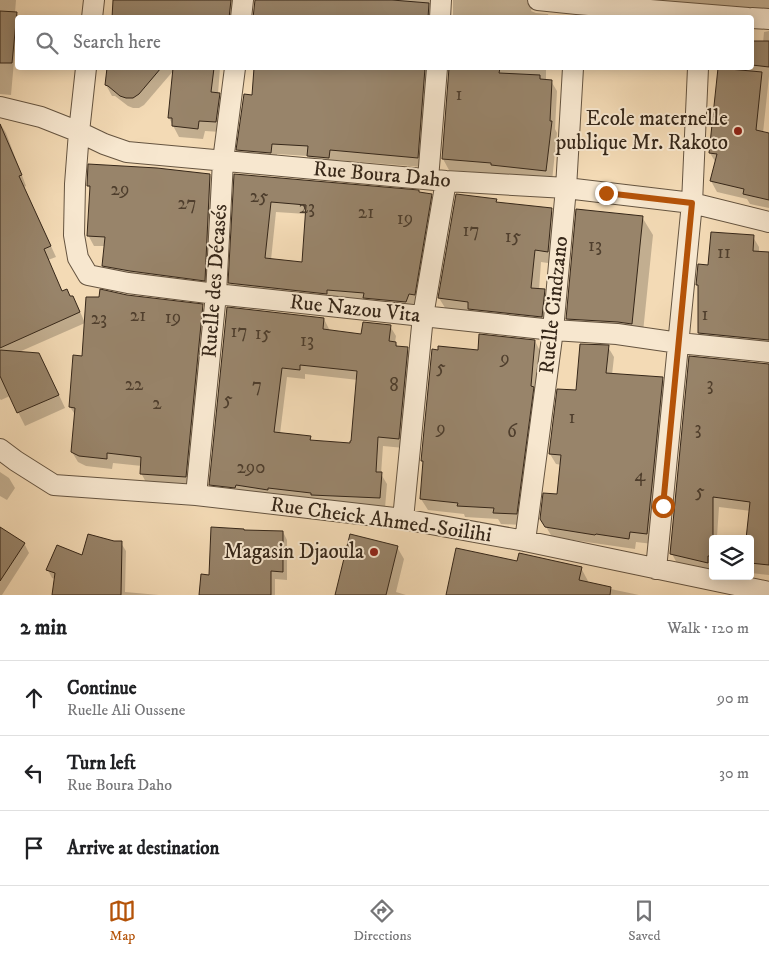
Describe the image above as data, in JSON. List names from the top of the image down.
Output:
{
  "streets": {
    "street": [
      "Rue Boura Daho",
      "Ruelle des Décasés",
      "Ruelle Cindzano",
      "Rue Nazou Vita",
      "Rue Cheick Ahmed-Soilihi"
    ]
  },
  "crossings": [
    ["Rue Boura Daho", "Ruelle des Décasés"],
    ["Rue Boura Daho", "Ruelle Cindzano"],
    ["Rue Boura Daho", "Rue Nazou Vita"],
    ["Ruelle des Décasés", "Rue Nazou Vita"],
    ["Ruelle des Décasés", "Rue Cheick Ahmed-Soilihi"],
    ["Ruelle Cindzano", "Rue Nazou Vita"],
    ["Ruelle Cindzano", "Rue Cheick Ahmed-Soilihi"]
  ],
  "places": ["Ecole maternelle publique Mr. Rakoto", "Magasin Djaoula"],
  "house_numbers": [
    "1",
    "29",
    "25",
    "27",
    "23",
    "21",
    "19",
    "17",
    "15",
    "13",
    "11",
    "1",
    "21",
    "19",
    "23",
    "17",
    "15",
    "13",
    "9",
    "5",
    "22",
    "3",
    "7",
    "8",
    "5",
    "2",
    "1",
    "9",
    "3",
    "6",
    "290",
    "4",
    "5"
  ],
  "page": {
    "search": "Search here",
    "heading": ["2 min", "Walk · 120 m"],
    "list": [
      ["Continue", "Ruelle Ali Oussene", "90 m"],
      ["Turn left", "Rue Boura Daho", "30 m"],
      "Arrive at destination"
    ],
    "nav": ["Map", "Directions", "Saved"]
  }
}
